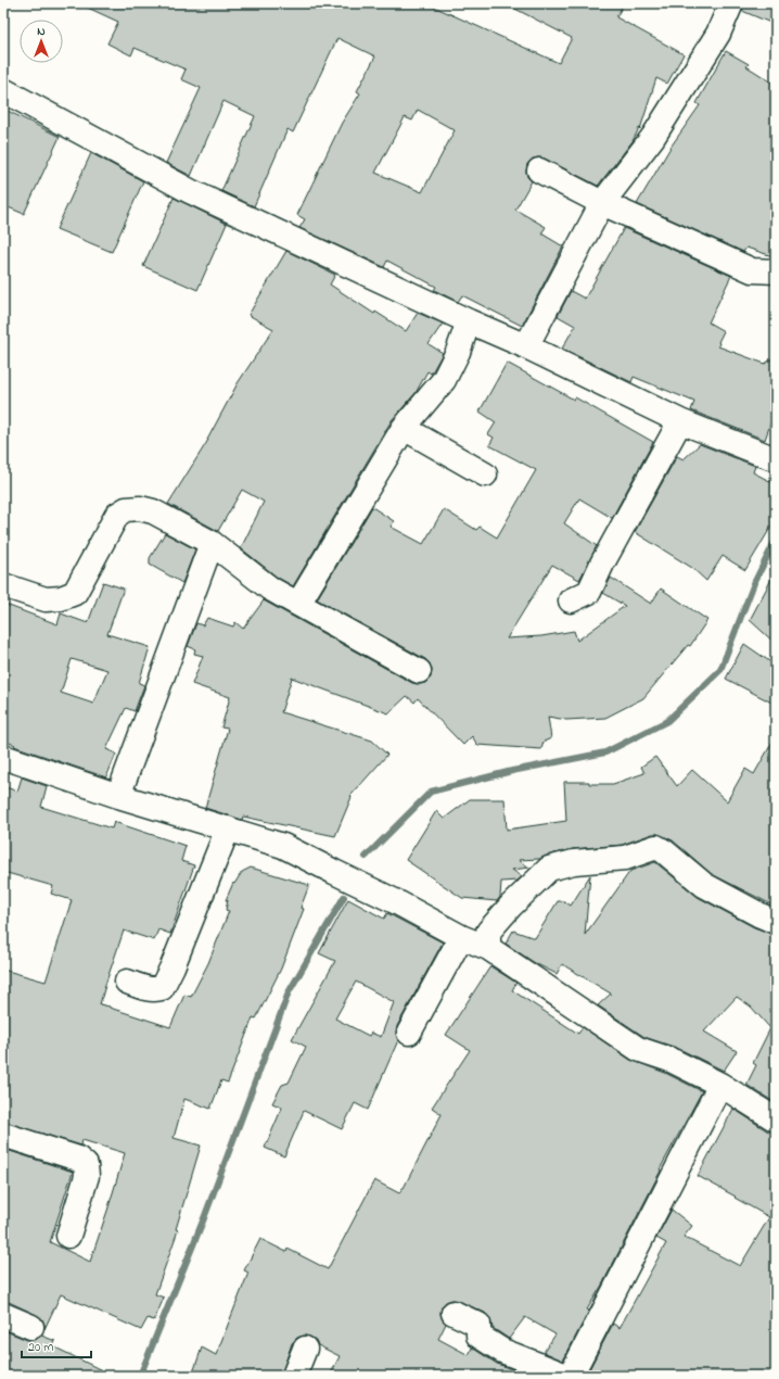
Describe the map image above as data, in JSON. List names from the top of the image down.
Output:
{
  "scale_bar": "20 m",
  "north": "top"
}
